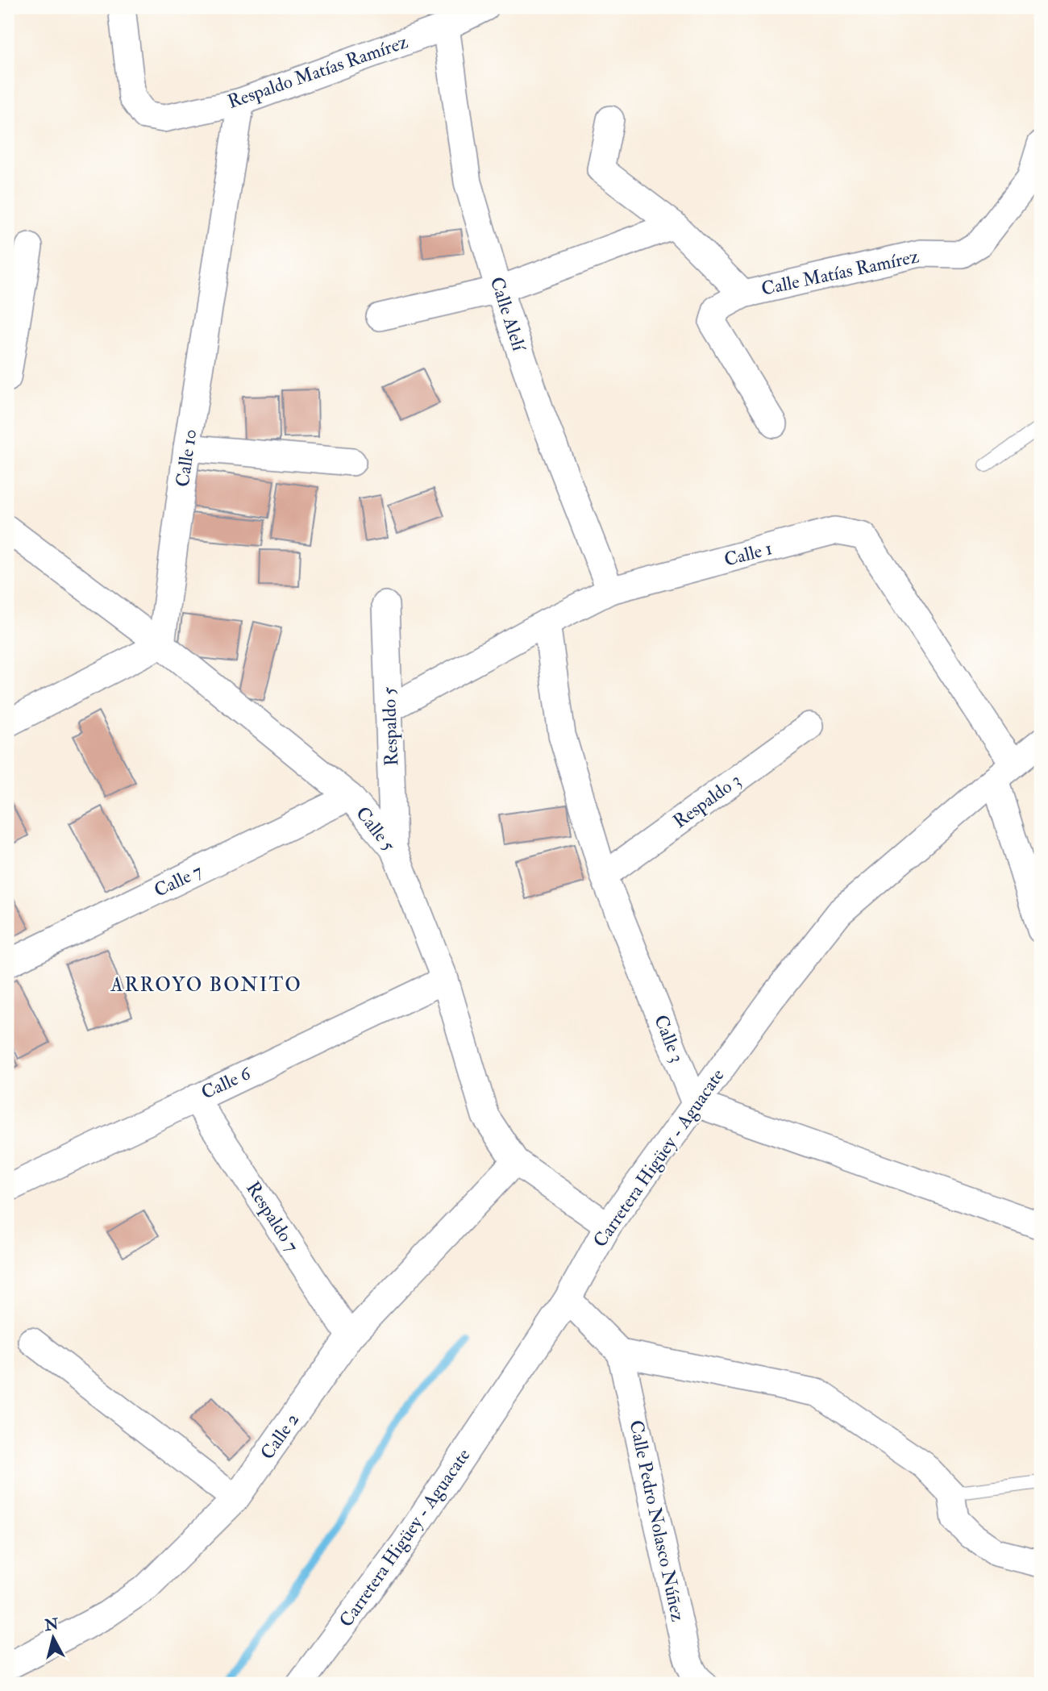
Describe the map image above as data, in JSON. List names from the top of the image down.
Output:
{
  "streets": {
    "street": [
      "Respaldo Matías Ramírez",
      "Calle Matías Ramírez",
      "Calle Alelí",
      "Calle 10",
      "Calle 1",
      "Respaldo 5",
      "Respaldo 3",
      "Calle 5",
      "Calle 7",
      "Calle 3",
      "Calle 6",
      "Carretera Higüey - Aguacate",
      "Respaldo 7",
      "Calle 2",
      "Calle Pedro Nolasco Núñez"
    ]
  },
  "crossings": [
    ["Respaldo Matías Ramírez", "Calle Alelí"],
    ["Respaldo Matías Ramírez", "Calle 10"],
    ["Calle Alelí", "Calle 1"],
    ["Calle 10", "Calle 5"],
    ["Calle 1", "Respaldo 5"],
    ["Calle 1", "Calle 3"],
    ["Calle 1", "Carretera Higüey - Aguacate"],
    ["Respaldo 5", "Calle 5"],
    ["Respaldo 3", "Calle 3"],
    ["Calle 5", "Calle 7"],
    ["Calle 5", "Calle 6"],
    ["Calle 5", "Carretera Higüey - Aguacate"],
    ["Calle 5", "Calle 2"],
    ["Calle 3", "Carretera Higüey - Aguacate"],
    ["Calle 6", "Respaldo 7"],
    ["Respaldo 7", "Calle 2"]
  ],
  "districts": ["ARROYO BONITO"],
  "north": "top"
}
